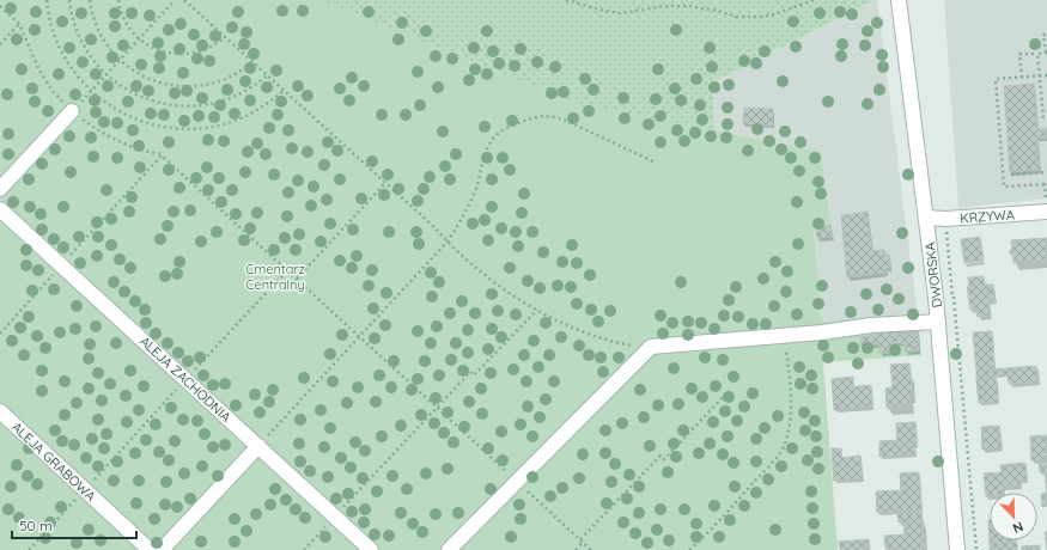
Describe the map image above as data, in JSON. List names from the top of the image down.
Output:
{
  "streets": {
    "street": [
      "KRZYWA",
      "DWORSKA",
      "ALEJA ZACHODNIA",
      "ALEJA GRABOWA"
    ]
  },
  "crossings": [
    ["KRZYWA", "DWORSKA"]
  ],
  "parks": ["Cmentarz Centralny"],
  "scale_bar": "50 m",
  "north": "bottom right"
}
